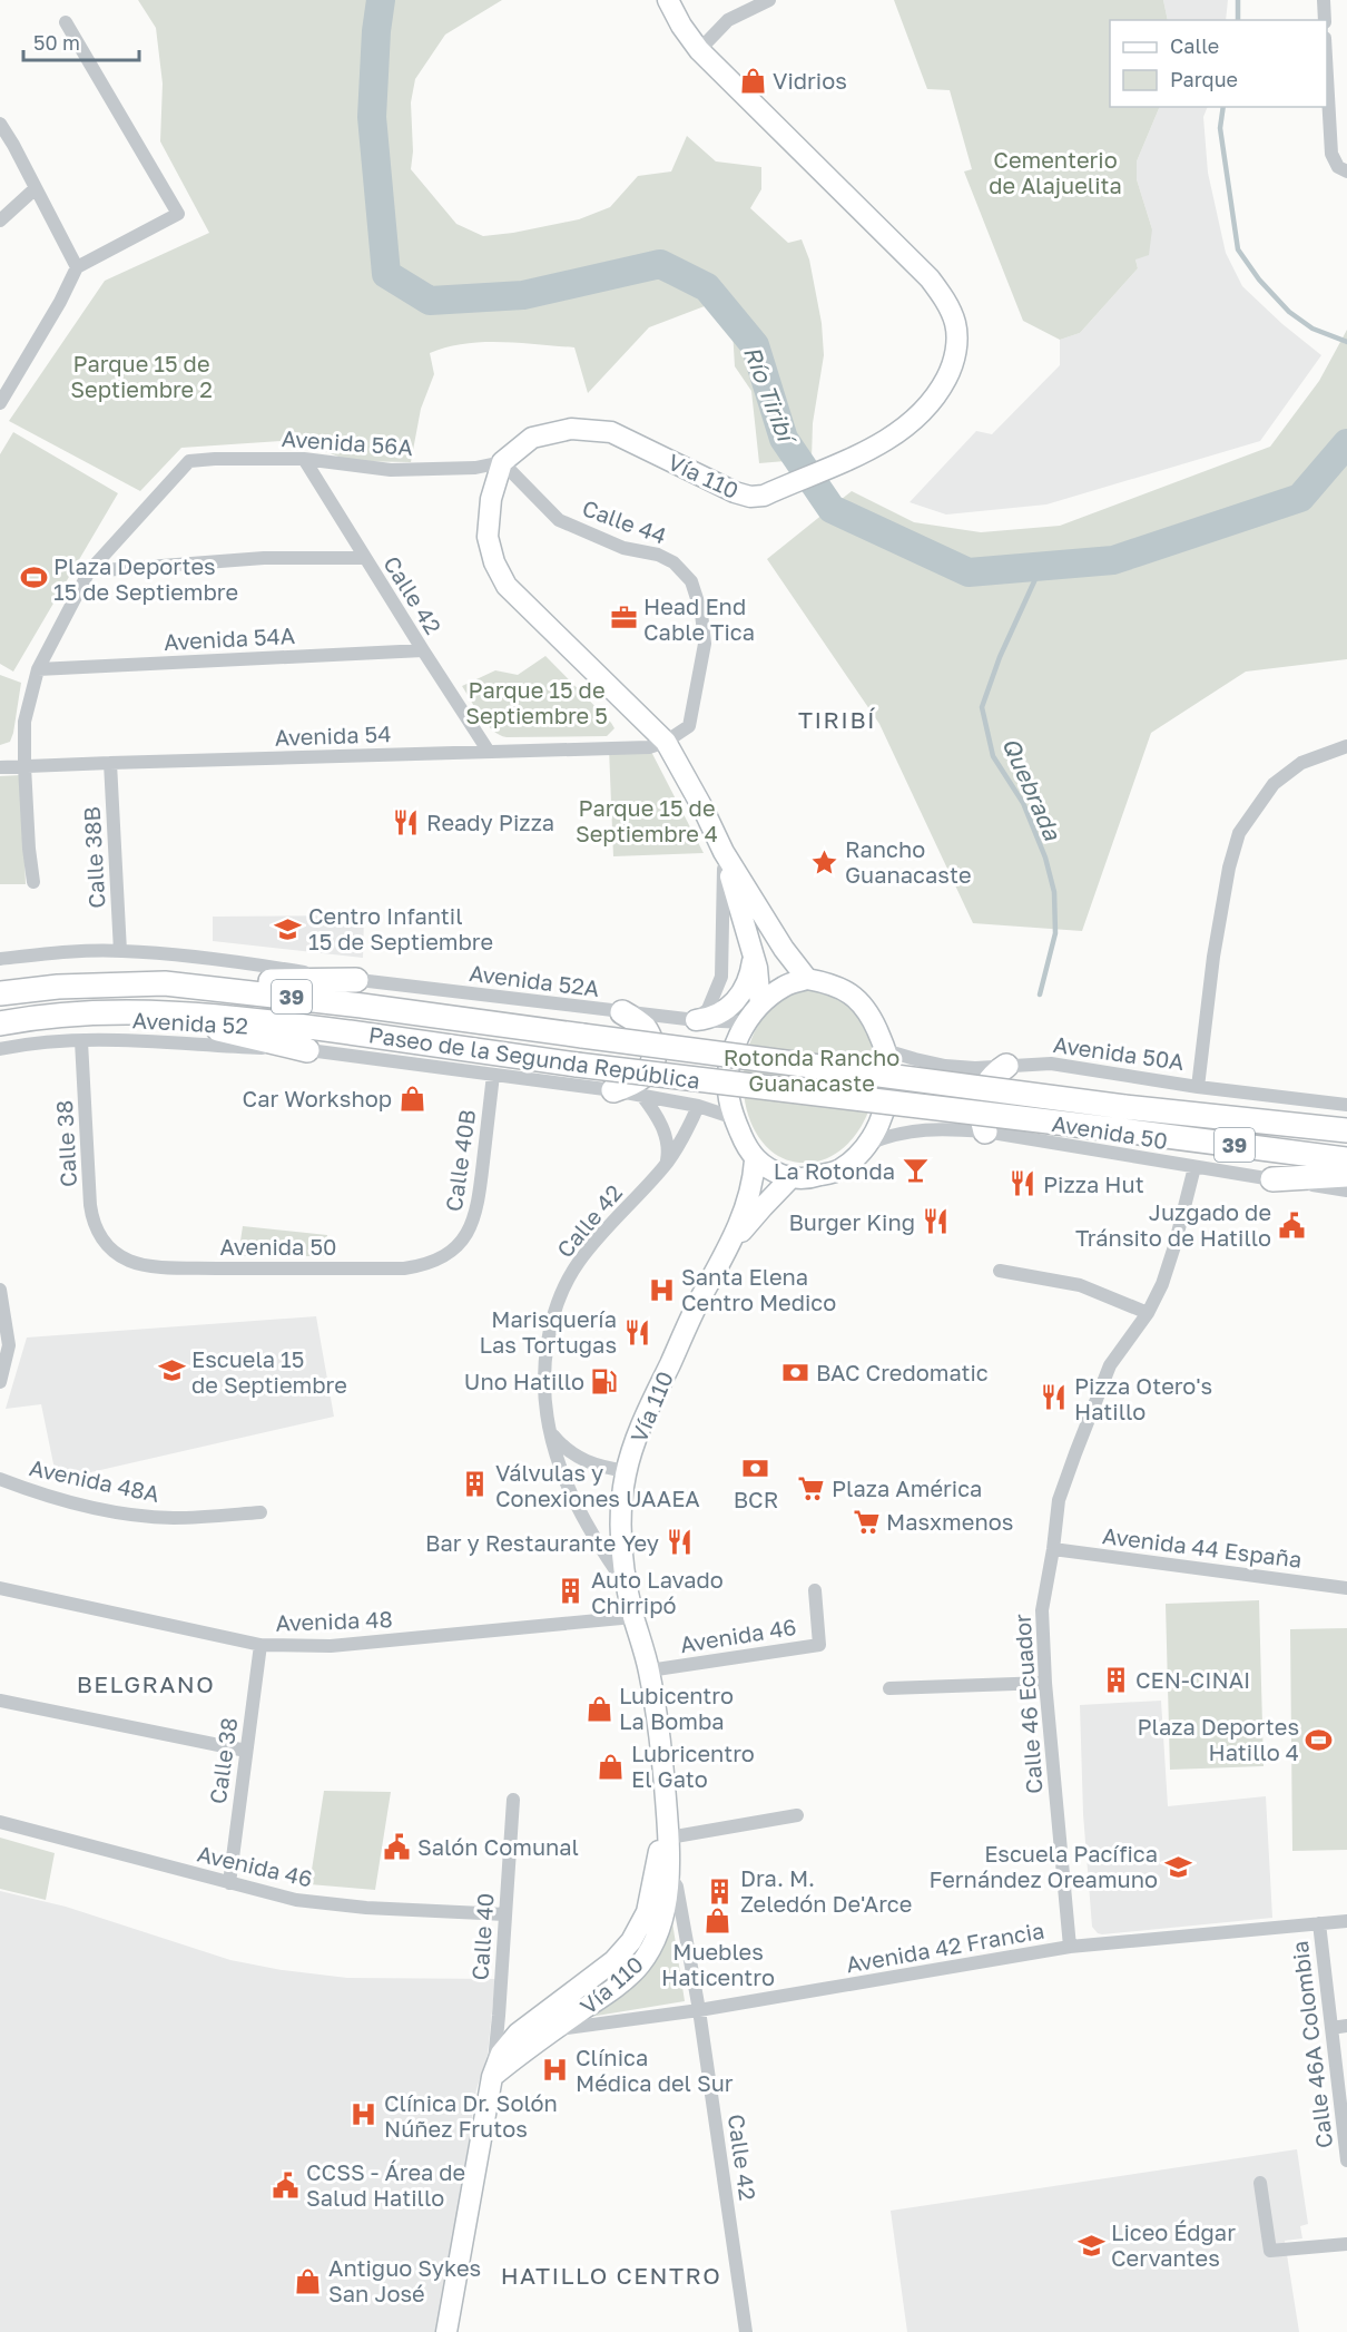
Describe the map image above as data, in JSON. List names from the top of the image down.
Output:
{
  "streets": {
    "highway": ["39", "Paseo de la Segunda República"],
    "main road": ["Vía 110"],
    "street": [
      "Avenida 56A",
      "Calle 44",
      "Calle 42",
      "Avenida 54A",
      "Avenida 54",
      "Calle 38B",
      "Avenida 52A",
      "Avenida 52",
      "Avenida 50A",
      "Avenida 50",
      "Calle 38",
      "Calle 40B",
      "Avenida 48A",
      "Avenida 44 España",
      "Avenida 48",
      "Avenida 46",
      "Calle 46 Ecuador",
      "Calle 40",
      "Avenida 42 Francia",
      "Calle 46A Colombia"
    ]
  },
  "crossings": [
    ["Avenida 56A", "Vía 110"],
    ["Avenida 56A", "Calle 44"],
    ["Avenida 56A", "Calle 42"],
    ["Vía 110", "Calle 44"],
    ["Vía 110", "Calle 42"],
    ["Vía 110", "Avenida 52A"],
    ["Vía 110", "Avenida 52"],
    ["Vía 110", "Avenida 50A"],
    ["Vía 110", "Avenida 50"],
    ["Vía 110", "Avenida 48"],
    ["Vía 110", "Avenida 46"],
    ["Vía 110", "Calle 40"],
    ["Vía 110", "Avenida 42 Francia"],
    ["Calle 44", "Avenida 54"],
    ["Calle 42", "Avenida 54A"],
    ["Calle 42", "Avenida 54"],
    ["Calle 42", "Avenida 52"],
    ["Calle 42", "Avenida 42 Francia"],
    ["Avenida 54", "Calle 38B"],
    ["Calle 38B", "Avenida 52A"],
    ["Avenida 52A", "Avenida 52"],
    ["Avenida 52A", "Avenida 50A"],
    ["Avenida 52A", "Avenida 50"],
    ["Avenida 52", "Avenida 50A"],
    ["Avenida 52", "Avenida 50"],
    ["Avenida 52", "Calle 38"],
    ["Avenida 52", "Calle 40B"],
    ["Avenida 50A", "Avenida 50"],
    ["Avenida 50", "Calle 38"],
    ["Avenida 50", "Calle 40B"],
    ["Avenida 50", "Calle 46 Ecuador"],
    ["Calle 38", "Avenida 48"],
    ["Calle 38", "Avenida 46"],
    ["Avenida 44 España", "Calle 46 Ecuador"],
    ["Avenida 46", "Calle 40"],
    ["Calle 46 Ecuador", "Avenida 42 Francia"],
    ["Avenida 42 Francia", "Calle 46A Colombia"]
  ],
  "districts": ["TIRIBÍ", "BELGRANO", "HATILLO CENTRO"],
  "water": ["Río Tiribí", "Quebrada"],
  "parks": [
    "Cementerio de Alajuelita",
    "Parque 15 de Septiembre 2",
    "Parque 15 de Septiembre 5",
    "Parque 15 de Septiembre 4",
    "Rotonda Rancho Guanacaste"
  ],
  "places": {
    "shop": [
      "Vidrios",
      "Car Workshop",
      "Lubicentro La Bomba",
      "Lubricentro El Gato",
      "Muebles Haticentro",
      "Antiguo Sykes San José"
    ],
    "sports": ["Plaza Deportes 15 de Septiembre", "Plaza Deportes Hatillo 4"],
    "office": ["Head End Cable Tica"],
    "restaurant": [
      "Ready Pizza",
      "Pizza Hut",
      "Burger King",
      "Marisquería Las Tortugas",
      "Pizza Otero's Hatillo",
      "Bar y Restaurante Yey"
    ],
    "place": ["Rancho Guanacaste"],
    "school or university": [
      "Centro Infantil 15 de Septiembre",
      "Escuela 15 de Septiembre",
      "Escuela Pacífica Fernández Oreamuno",
      "Liceo Édgar Cervantes"
    ],
    "bar": ["La Rotonda"],
    "public building": ["Juzgado de Tránsito de Hatillo", "Salón Comunal", "CCSS - Área de Salud Hatillo"],
    "hospital": ["Santa Elena Centro Medico", "Clínica Médica del Sur", "Clínica Dr. Solón Núñez Frutos"],
    "bank": ["BAC Credomatic", "BCR"],
    "fuel station": ["Uno Hatillo"],
    "building": [
      "Válvulas y Conexiones UAAEA",
      "Auto Lavado Chirripó",
      "CEN-CINAI",
      "Dra. M. Zeledón De'Arce"
    ],
    "supermarket": ["Plaza América", "Masxmenos"]
  },
  "legend": ["Calle", "Parque"],
  "scale_bar": "50 m"
}
